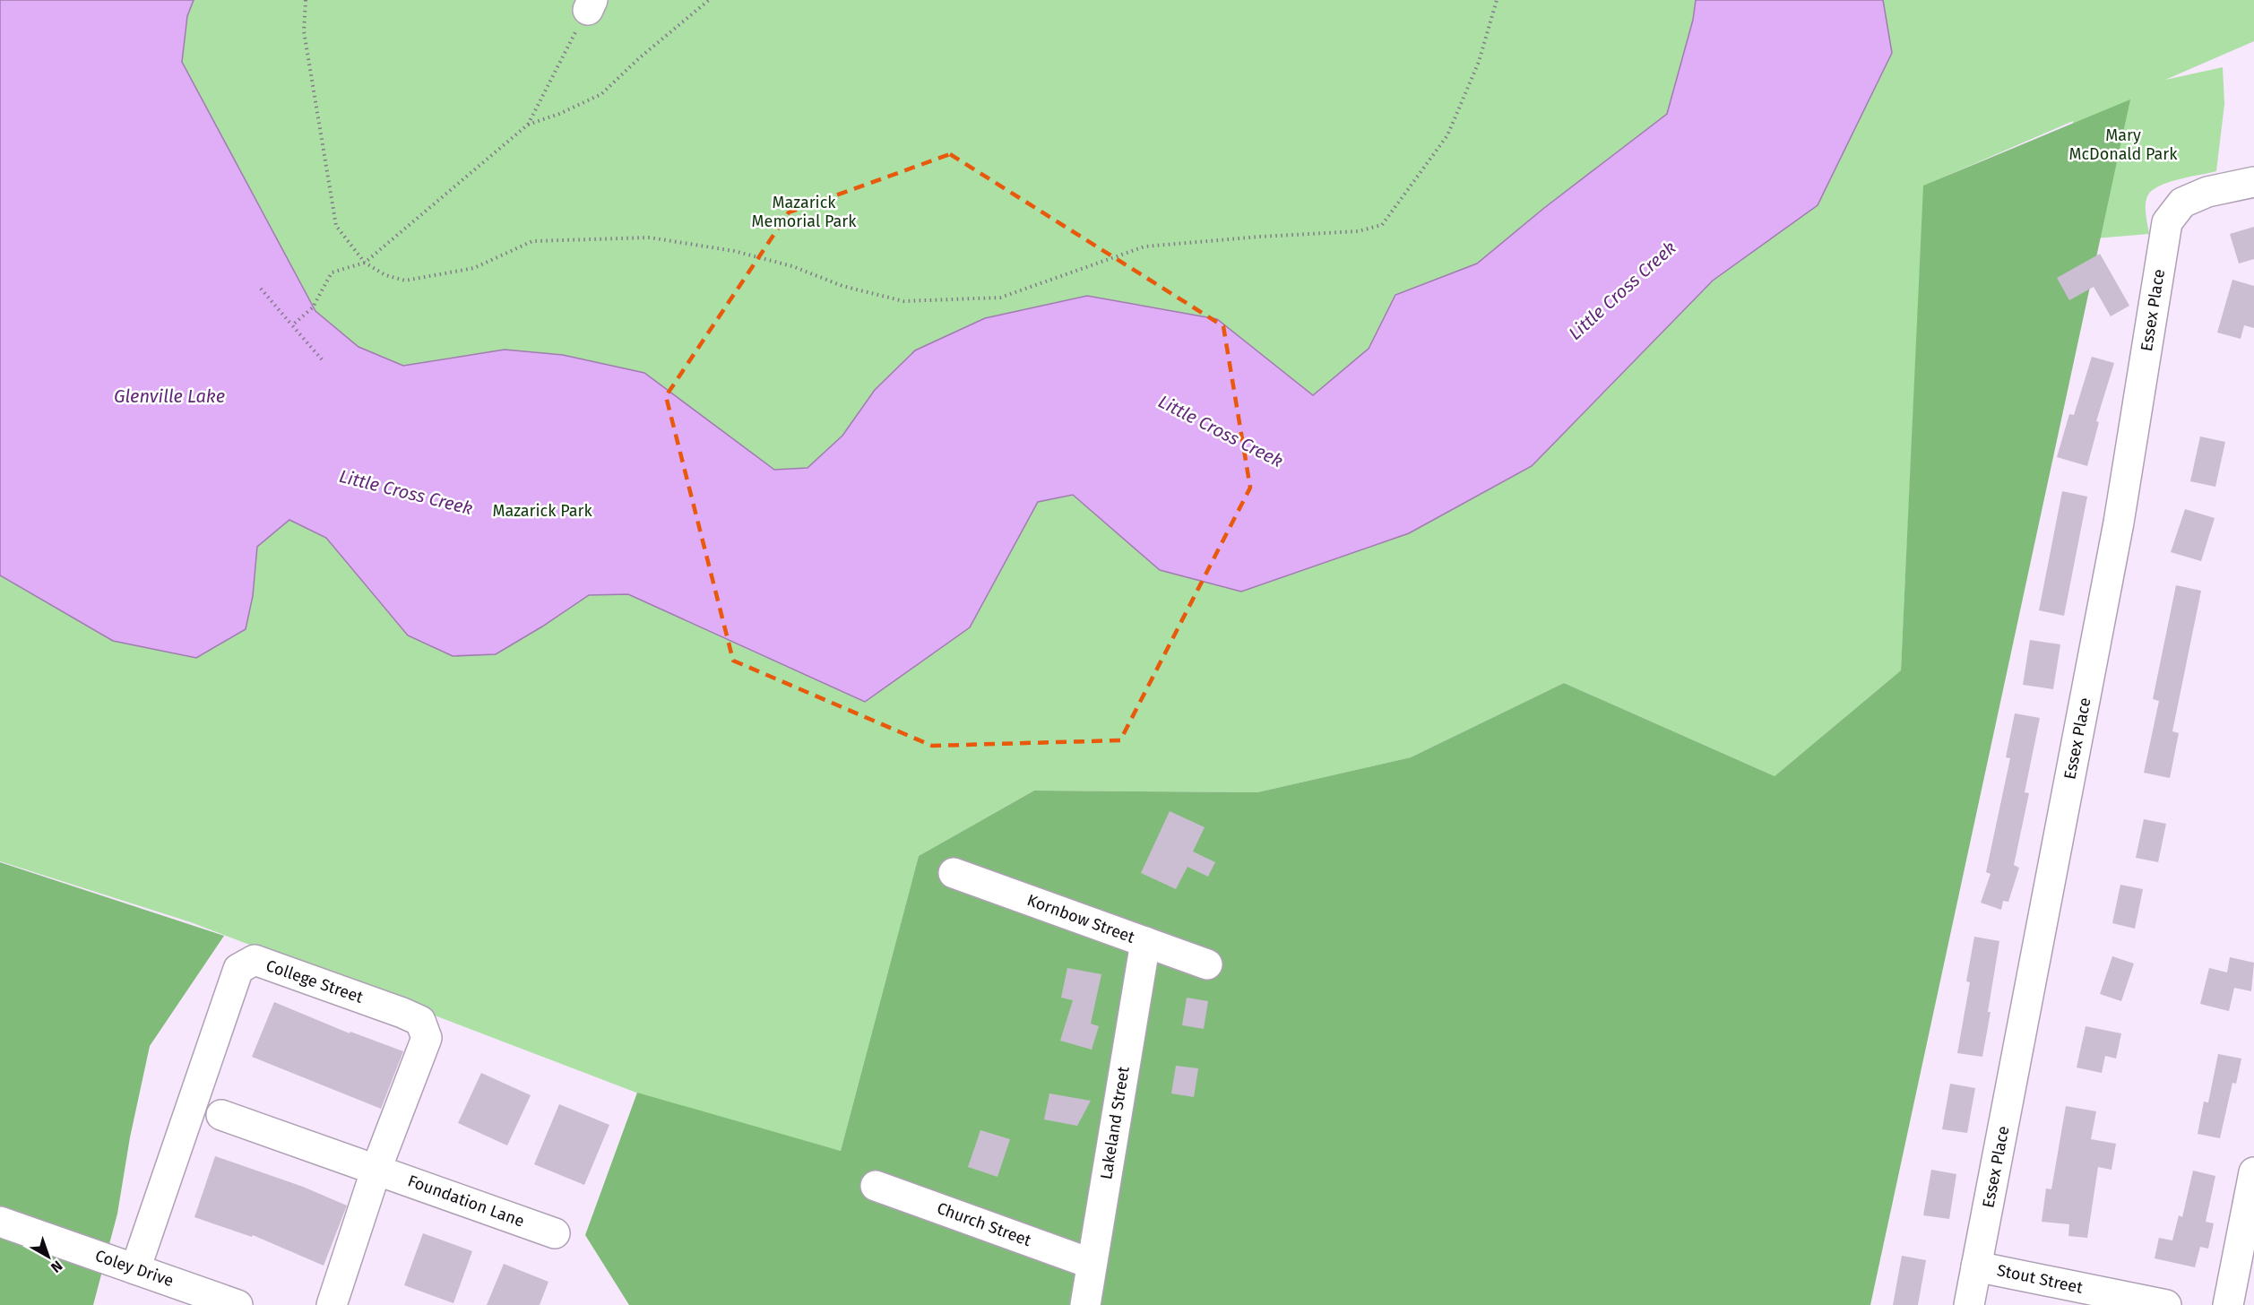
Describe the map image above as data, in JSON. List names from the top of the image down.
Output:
{
  "streets": {
    "street": [
      "Essex Place",
      "Kornbow Street",
      "College Street",
      "Lakeland Street",
      "Foundation Lane",
      "Church Street",
      "Coley Drive",
      "Stout Street"
    ]
  },
  "crossings": [
    ["Essex Place", "Stout Street"],
    ["Kornbow Street", "Lakeland Street"],
    ["College Street", "Foundation Lane"],
    ["College Street", "Coley Drive"],
    ["Lakeland Street", "Church Street"]
  ],
  "water": ["Little Cross Creek", "Glenville Lake"],
  "parks": ["Mary McDonald Park", "Mazarick Memorial Park", "Mazarick Park"],
  "north": "bottom right"
}
